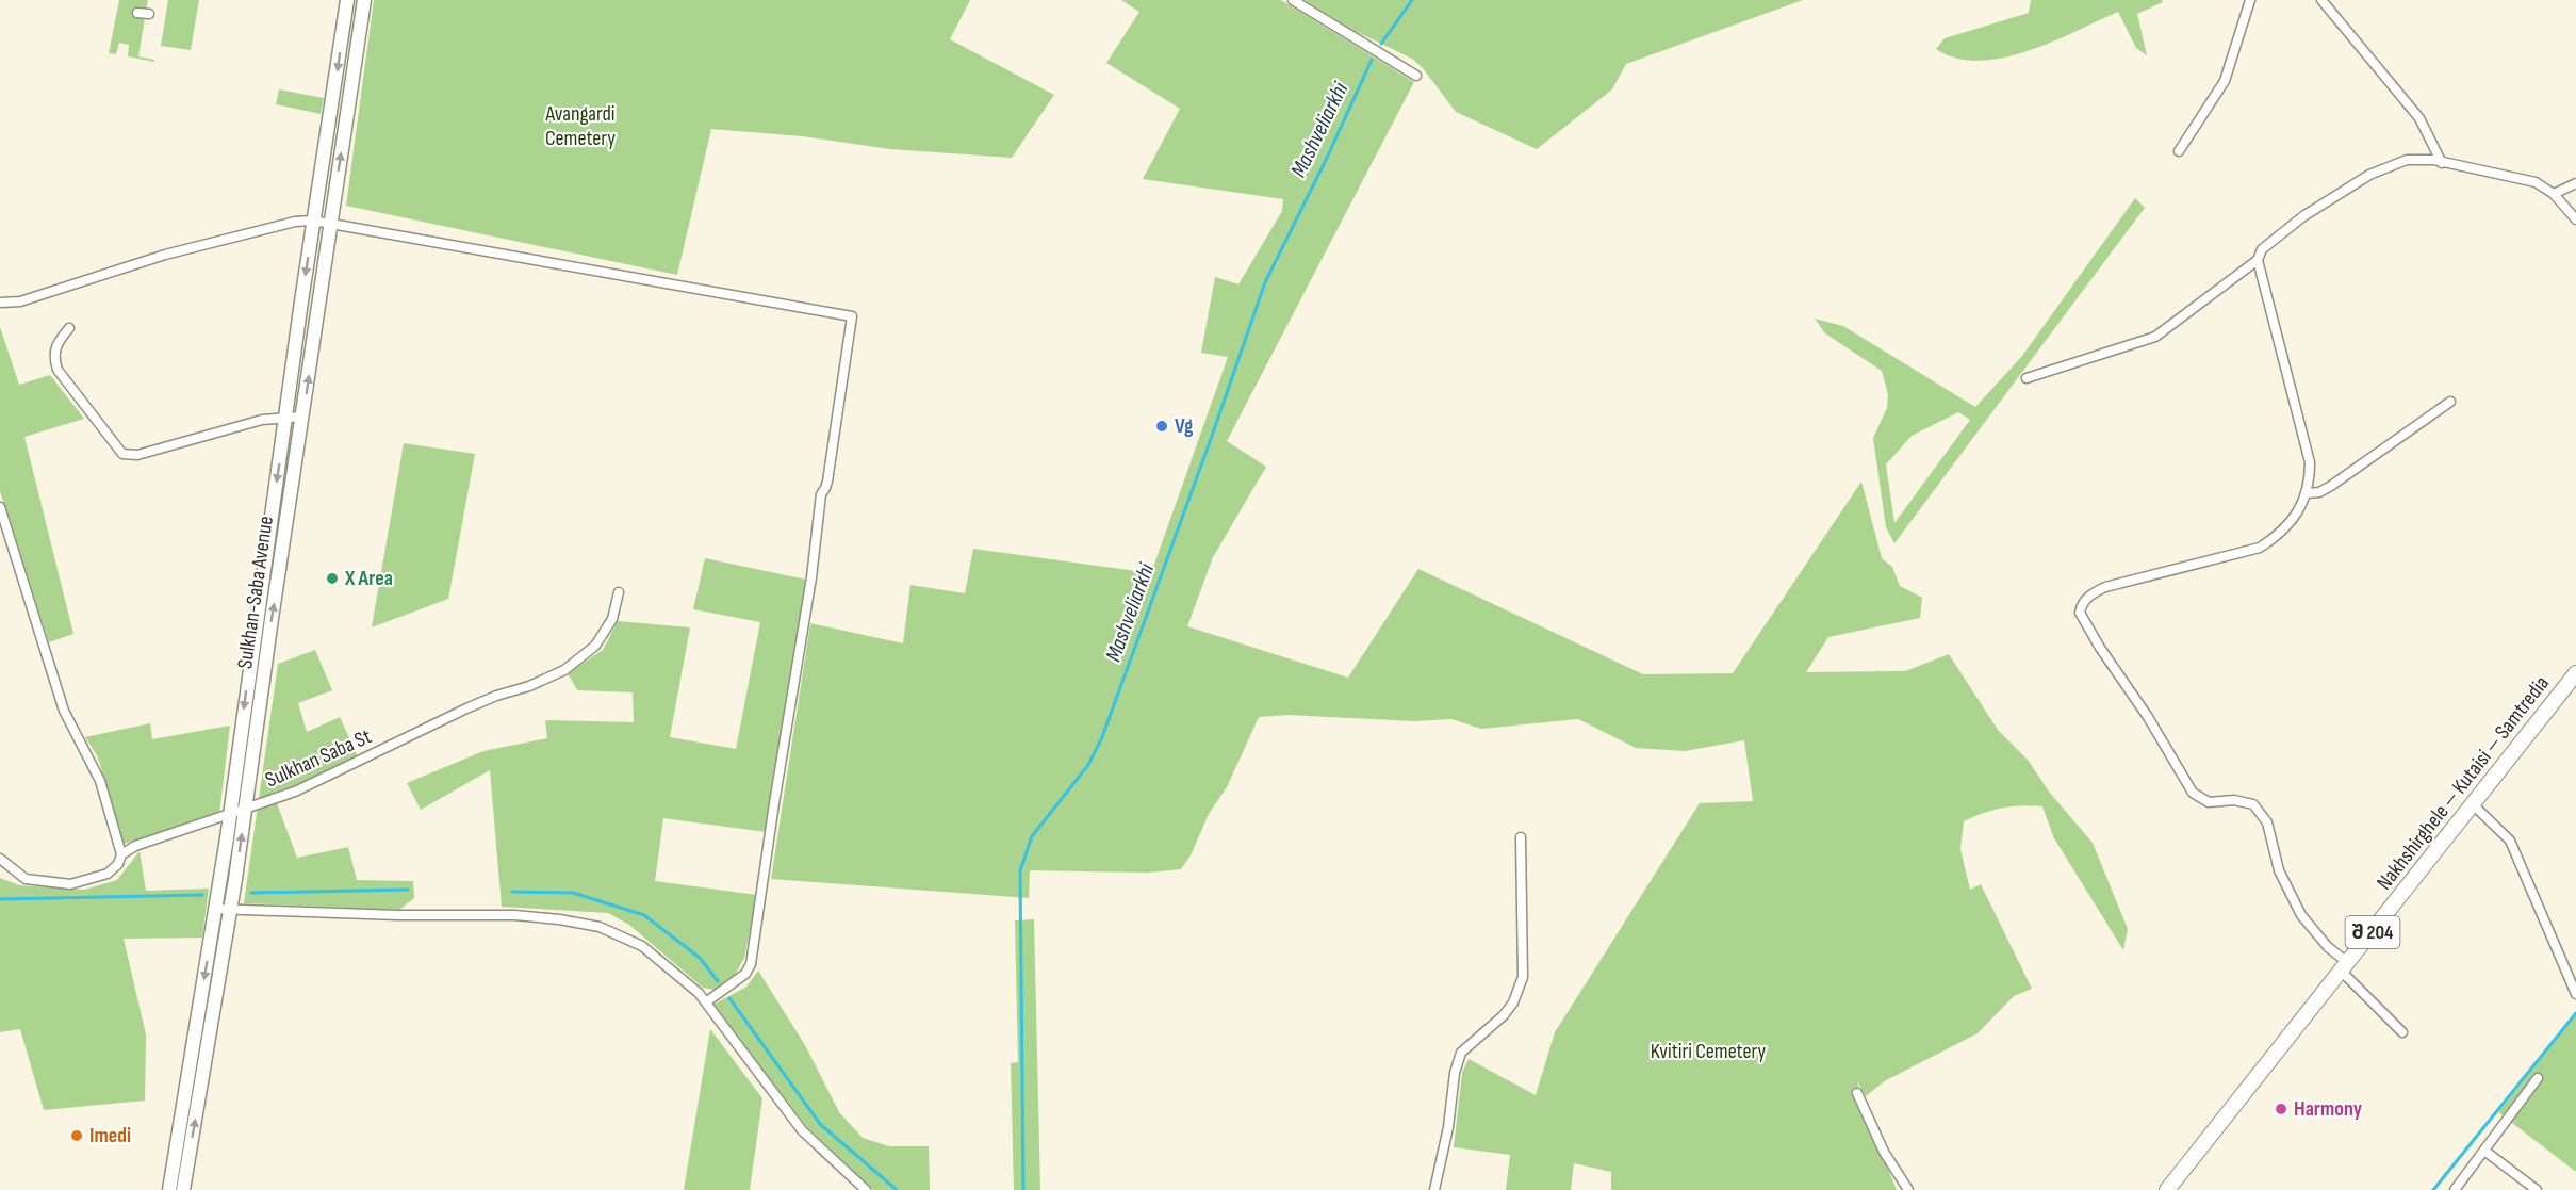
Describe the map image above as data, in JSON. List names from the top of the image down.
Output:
{
  "streets": {
    "main road": ["Sulkhan-Saba Avenue", "Nakhshirghele — Kutaisi — Samtredia", "შ 204"],
    "street": ["Sulkhan Saba St"]
  },
  "crossings": [
    ["Sulkhan-Saba Avenue", "Sulkhan Saba St"]
  ],
  "water": ["Mashveliarkhi"],
  "parks": ["Avangardi Cemetery", "Kvitiri Cemetery"],
  "places": [
    "Vg",
    "X Area",
    "Harmony",
    "Imedi"
  ]
}
